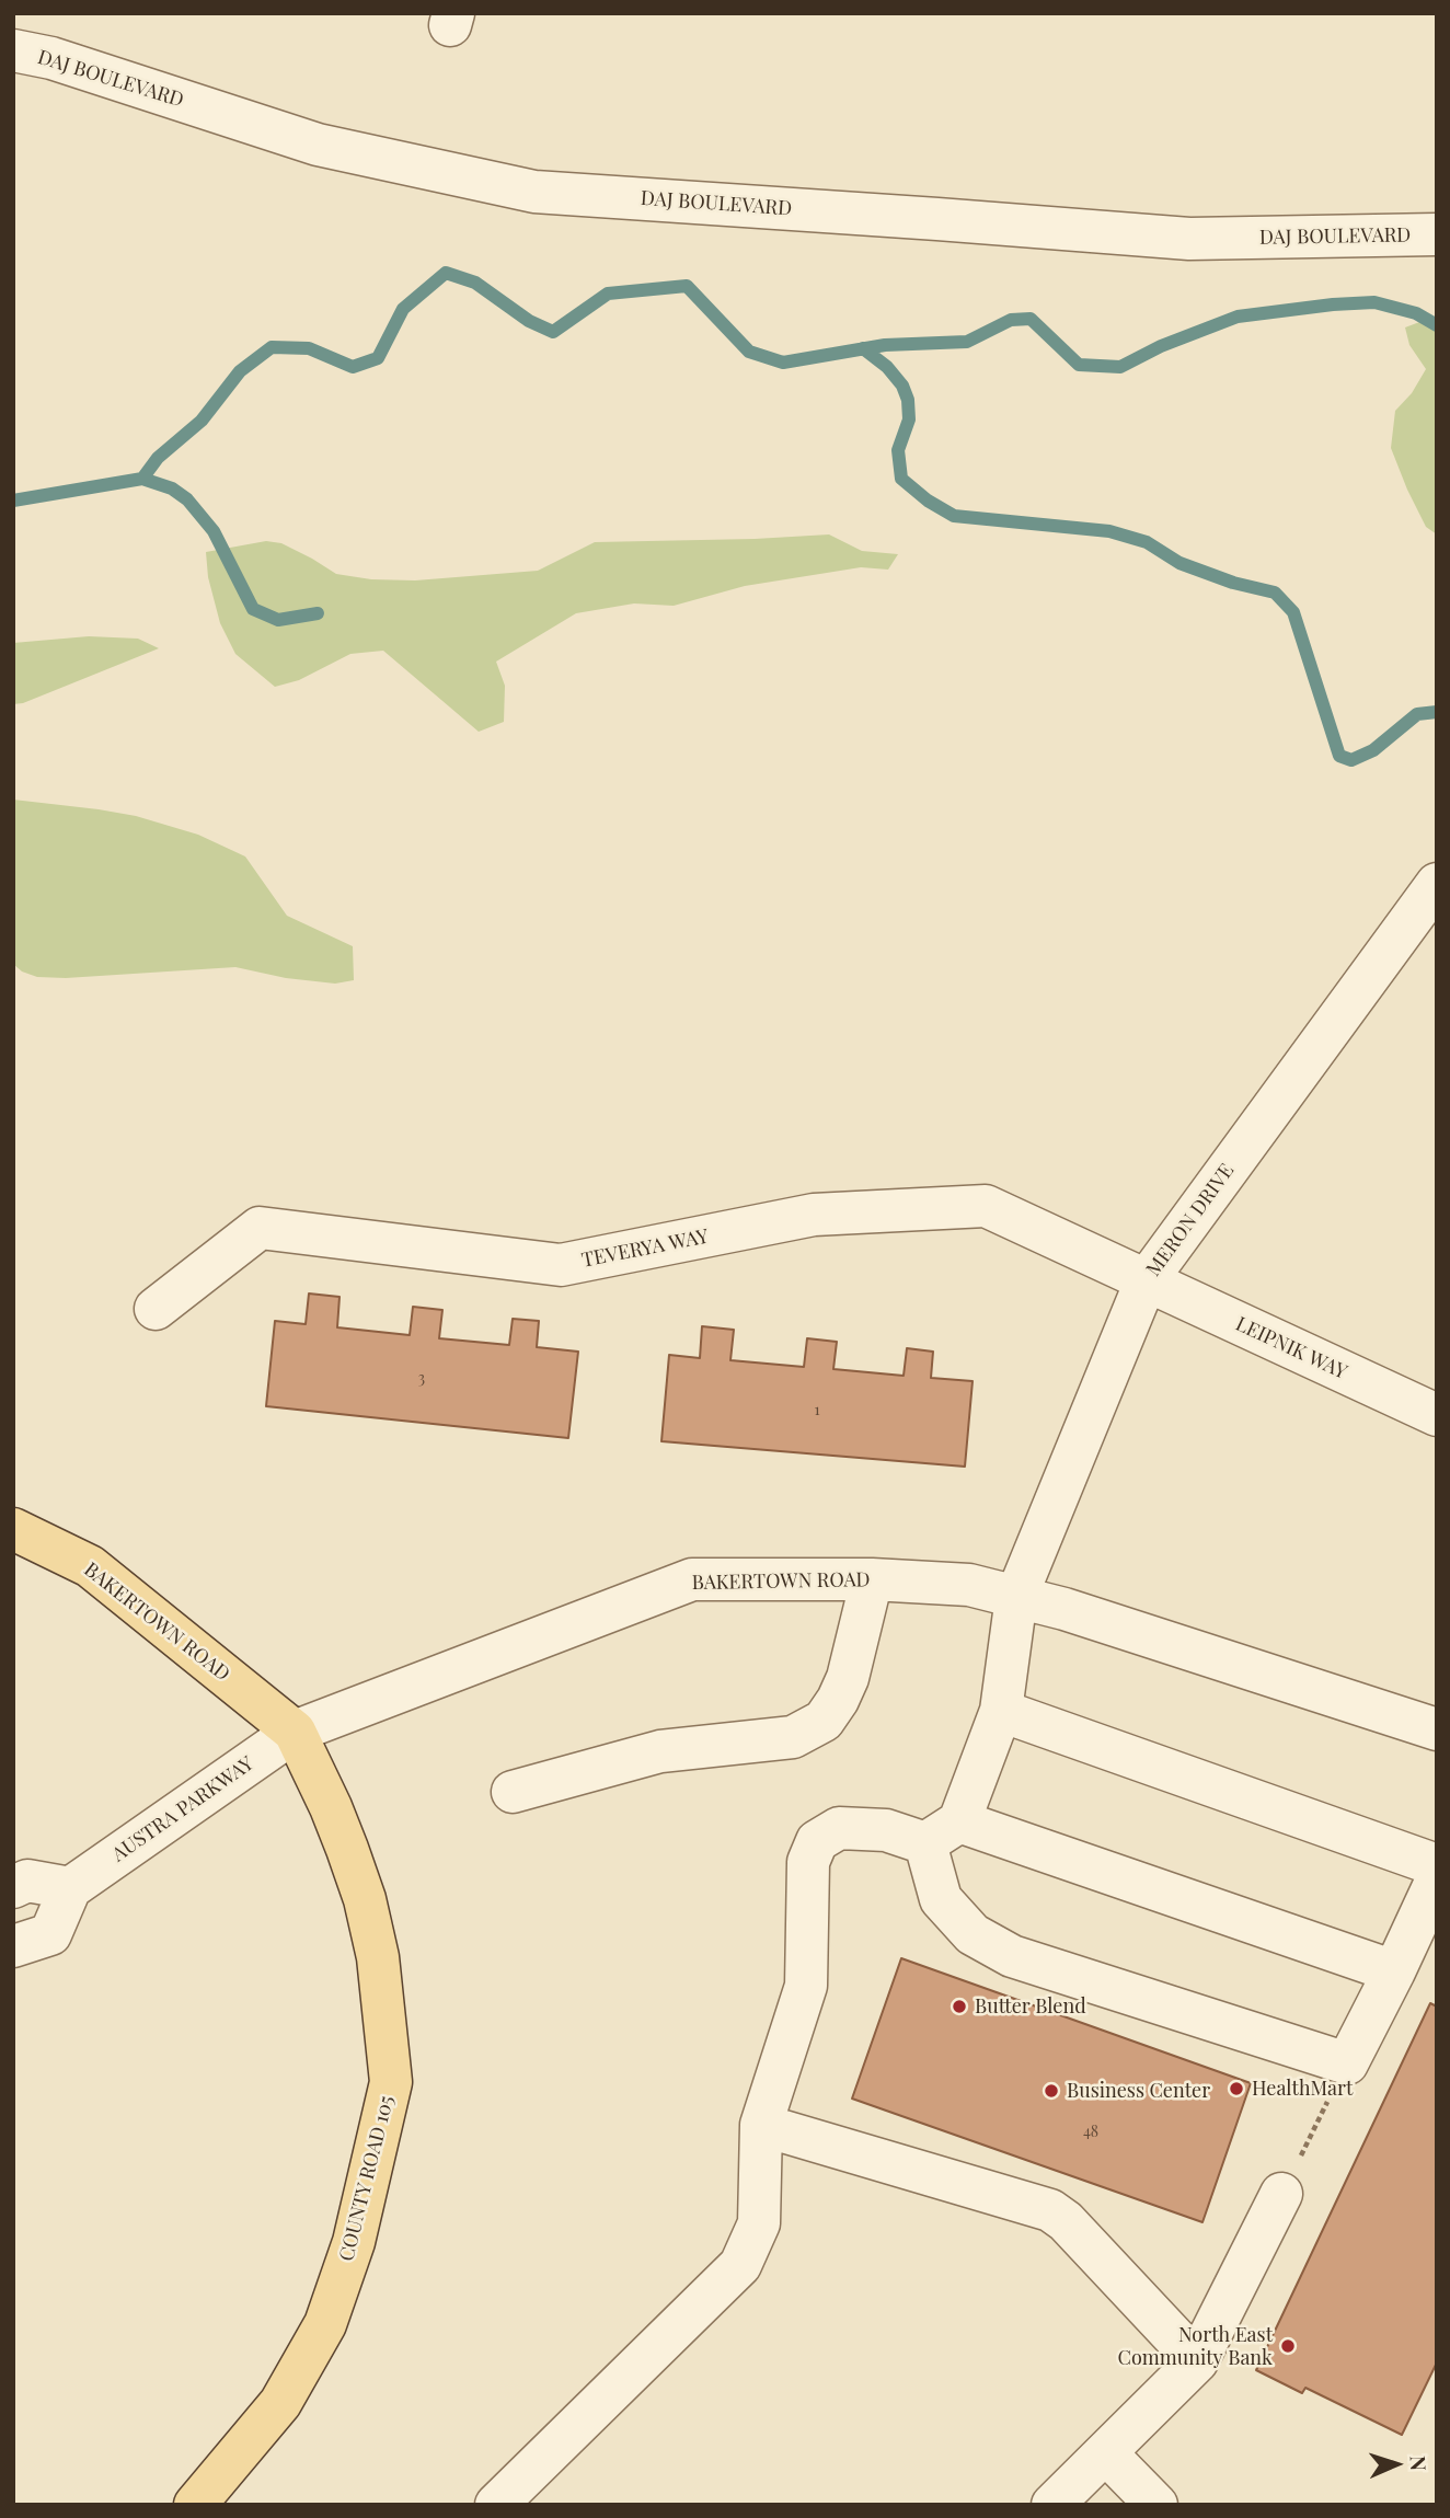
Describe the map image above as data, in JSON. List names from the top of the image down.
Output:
{
  "streets": {
    "main road": ["BAKERTOWN ROAD", "COUNTY ROAD 105"],
    "street": [
      "DAJ BOULEVARD",
      "MERON DRIVE",
      "TEVERYA WAY",
      "LEIPNIK WAY",
      "AUSTRA PARKWAY"
    ]
  },
  "crossings": [
    ["MERON DRIVE", "TEVERYA WAY"],
    ["MERON DRIVE", "LEIPNIK WAY"],
    ["MERON DRIVE", "BAKERTOWN ROAD"],
    ["TEVERYA WAY", "LEIPNIK WAY"],
    ["BAKERTOWN ROAD", "AUSTRA PARKWAY"],
    ["BAKERTOWN ROAD", "COUNTY ROAD 105"],
    ["AUSTRA PARKWAY", "COUNTY ROAD 105"]
  ],
  "places": [
    "Butter Blend",
    "HealthMart",
    "Business Center",
    "North East Community Bank"
  ],
  "house_numbers": ["3", "1", "48"],
  "north": "right"
}
